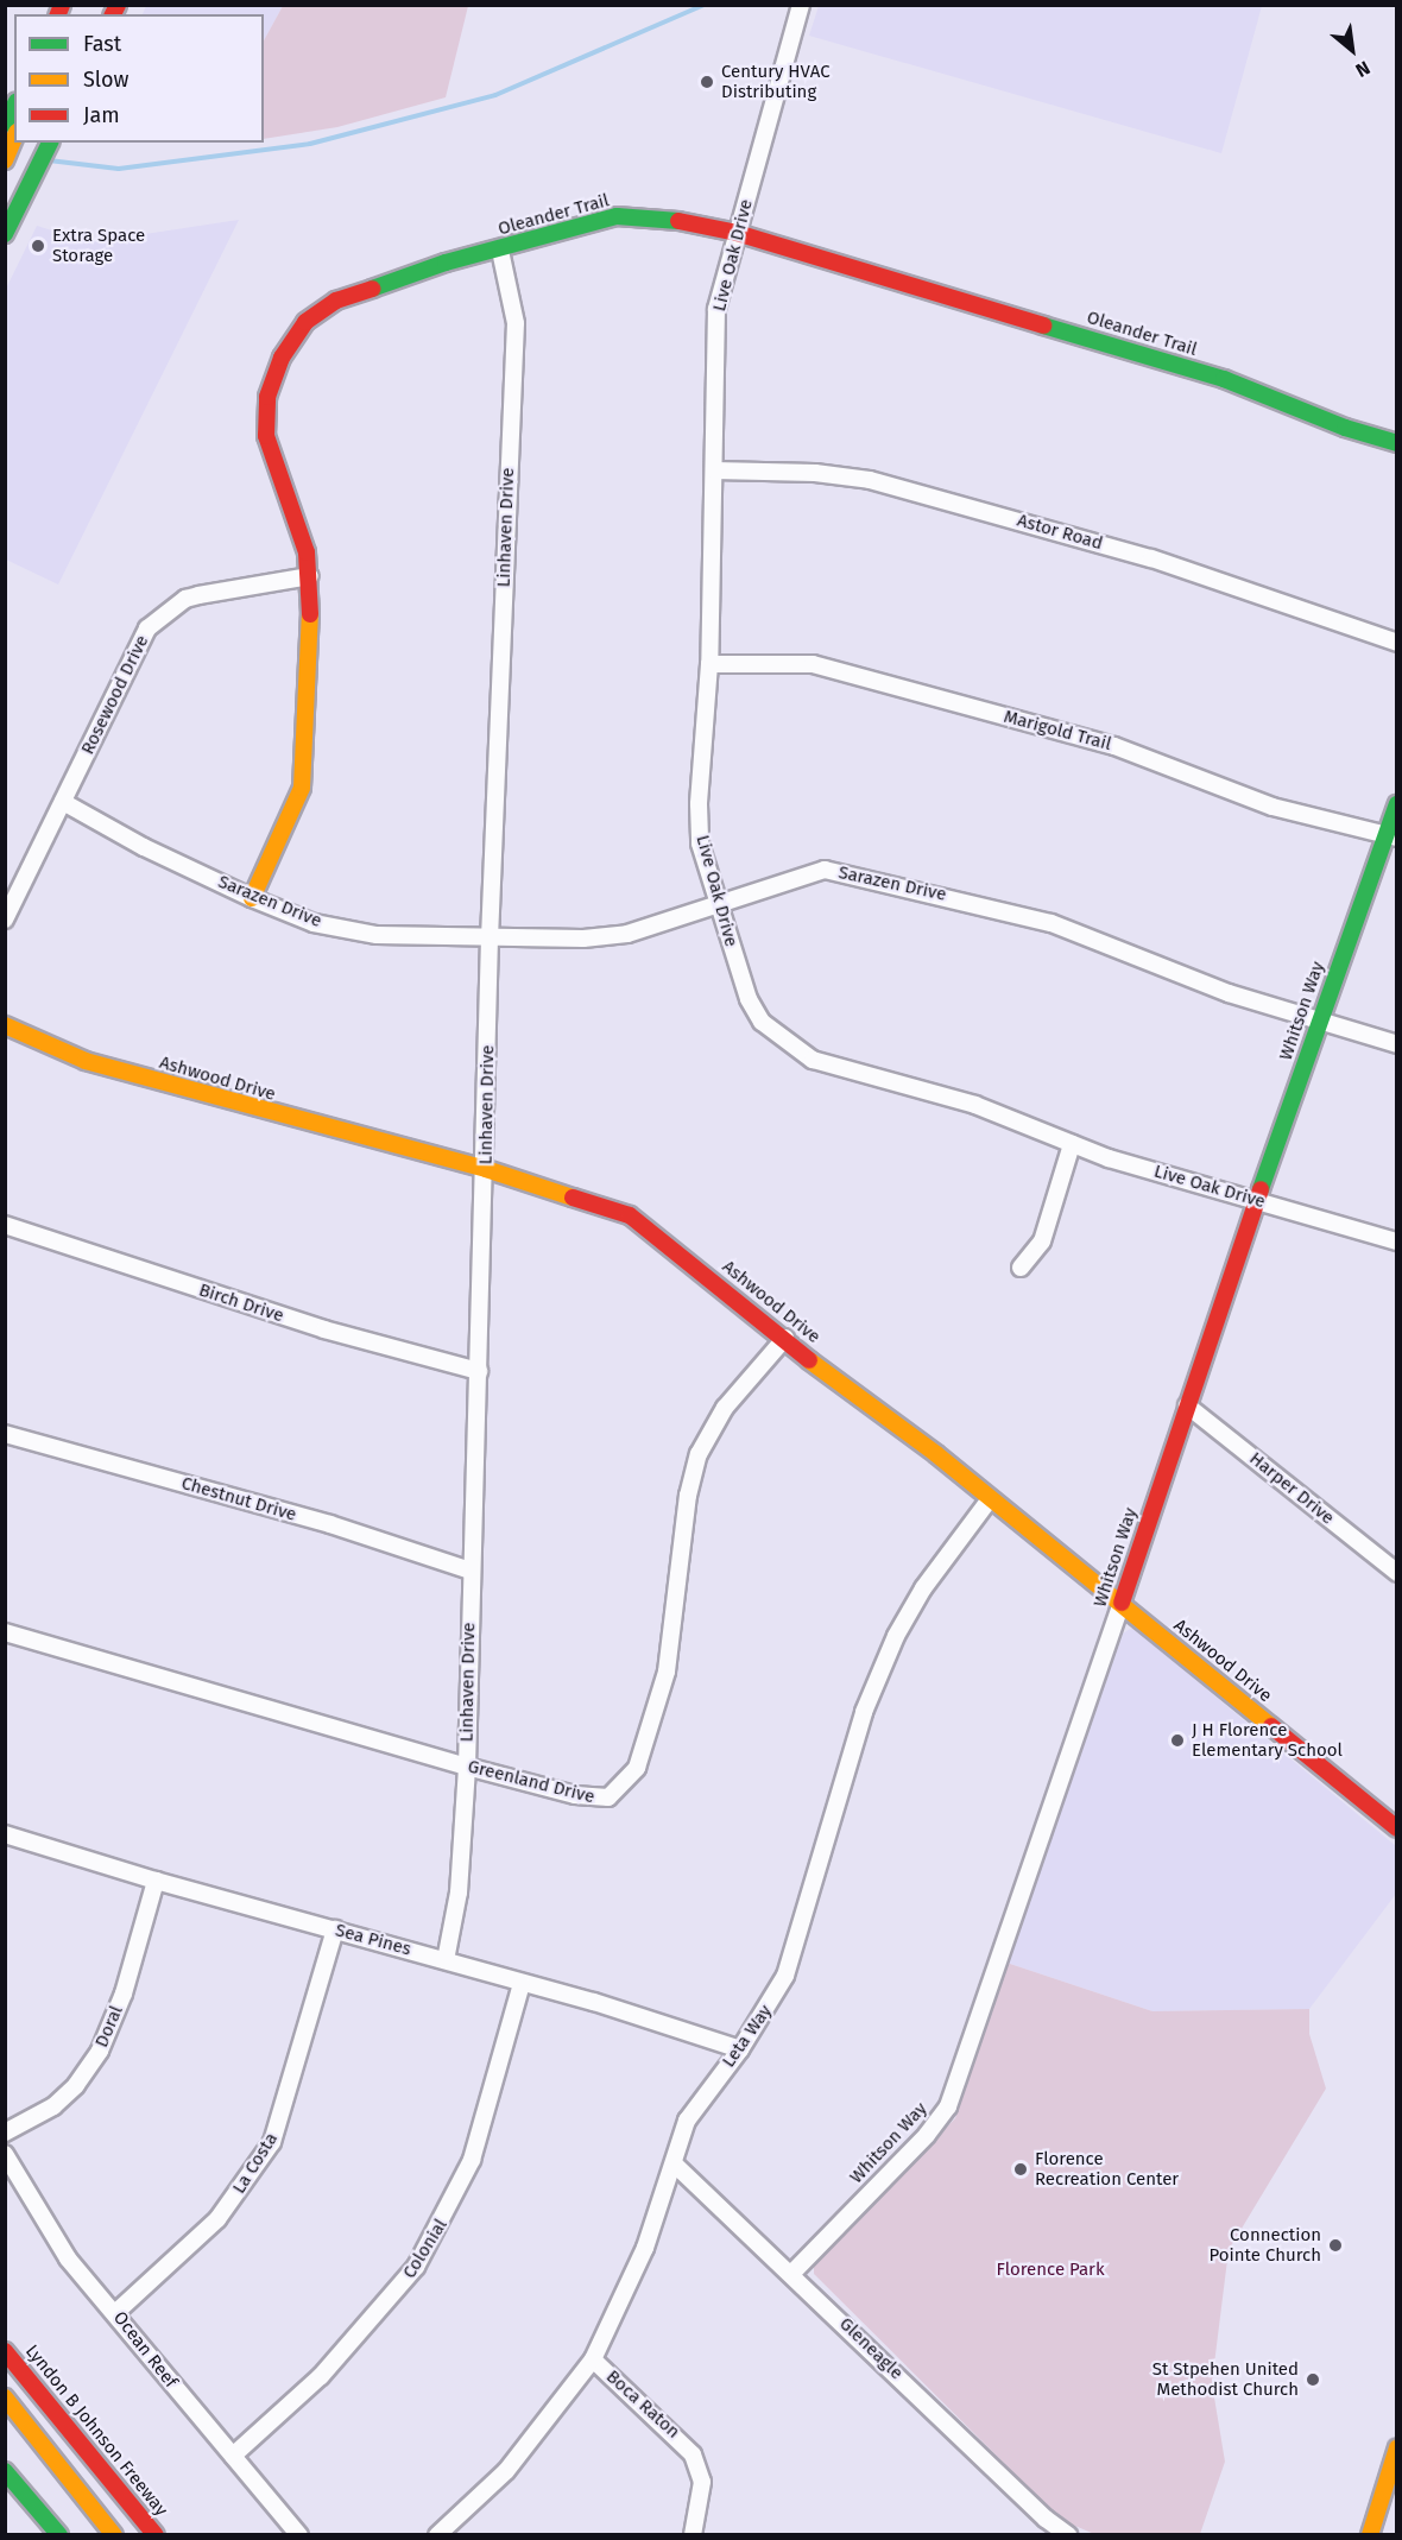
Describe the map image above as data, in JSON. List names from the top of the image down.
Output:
{
  "streets": {
    "main road": [
      "Oleander Trail",
      "Whitson Way",
      "Ashwood Drive",
      "Lyndon B Johnson Freeway"
    ],
    "street": [
      "Live Oak Drive",
      "Linhaven Drive",
      "Astor Road",
      "Rosewood Drive",
      "Marigold Trail",
      "Sarazen Drive",
      "Birch Drive",
      "Harper Drive",
      "Chestnut Drive",
      "Greenland Drive",
      "Sea Pines",
      "Doral",
      "Leta Way",
      "La Costa",
      "Colonial",
      "Gleneagle",
      "Ocean Reef",
      "Boca Raton"
    ]
  },
  "crossings": [
    ["Oleander Trail", "Live Oak Drive"],
    ["Oleander Trail", "Linhaven Drive"],
    ["Oleander Trail", "Rosewood Drive"],
    ["Oleander Trail", "Sarazen Drive"],
    ["Live Oak Drive", "Astor Road"],
    ["Live Oak Drive", "Marigold Trail"],
    ["Live Oak Drive", "Sarazen Drive"],
    ["Live Oak Drive", "Whitson Way"],
    ["Linhaven Drive", "Sarazen Drive"],
    ["Linhaven Drive", "Ashwood Drive"],
    ["Linhaven Drive", "Birch Drive"],
    ["Linhaven Drive", "Chestnut Drive"],
    ["Linhaven Drive", "Greenland Drive"],
    ["Linhaven Drive", "Sea Pines"],
    ["Rosewood Drive", "Sarazen Drive"],
    ["Marigold Trail", "Whitson Way"],
    ["Sarazen Drive", "Whitson Way"],
    ["Whitson Way", "Ashwood Drive"],
    ["Whitson Way", "Harper Drive"],
    ["Whitson Way", "Gleneagle"],
    ["Ashwood Drive", "Greenland Drive"],
    ["Ashwood Drive", "Leta Way"],
    ["Sea Pines", "Doral"],
    ["Sea Pines", "Leta Way"],
    ["Sea Pines", "La Costa"],
    ["Sea Pines", "Colonial"],
    ["Leta Way", "Gleneagle"],
    ["Leta Way", "Boca Raton"],
    ["La Costa", "Ocean Reef"],
    ["Colonial", "Ocean Reef"]
  ],
  "parks": ["Florence Park"],
  "places": [
    "Century HVAC Distributing",
    "Extra Space Storage",
    "J H Florence Elementary School",
    "Florence Recreation Center",
    "Connection Pointe Church",
    "St Stpehen United Methodist Church"
  ],
  "legend": ["Fast", "Slow", "Jam"],
  "north": "bottom right"
}
